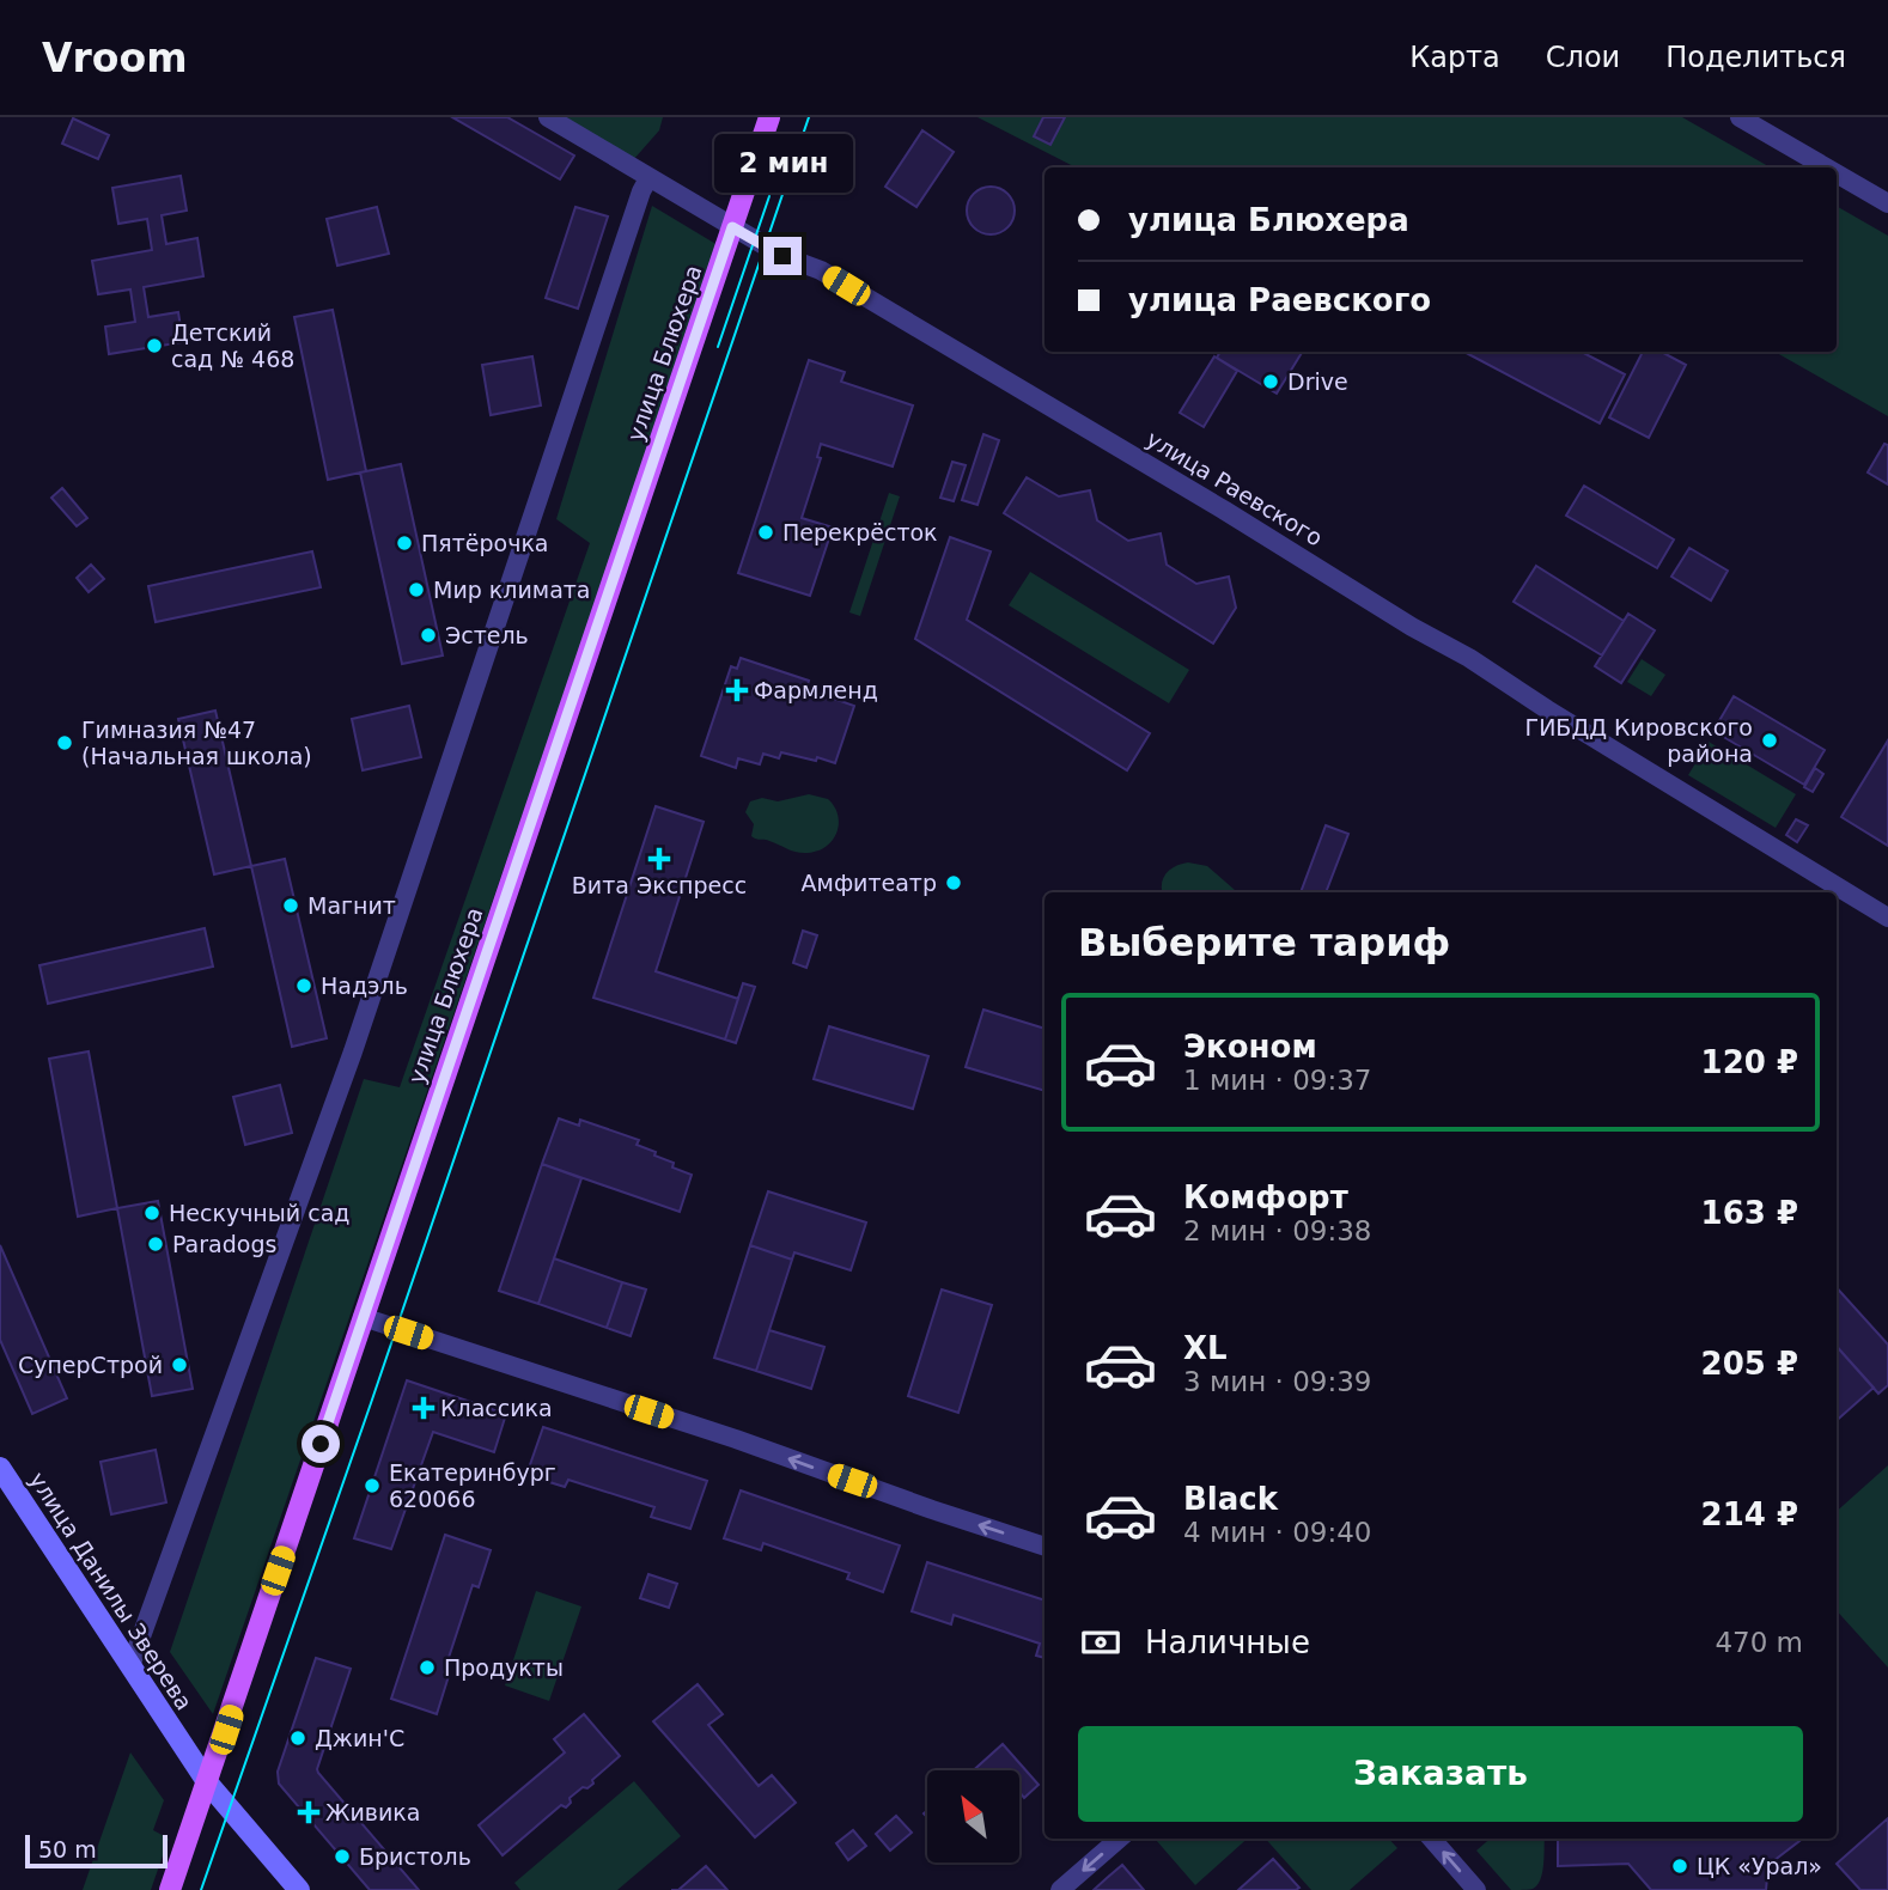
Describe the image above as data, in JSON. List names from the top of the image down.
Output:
{
  "streets": {
    "main road": ["улица Блюхера", "улица Данилы Зверева"],
    "street": ["улица Раевского"]
  },
  "crossings": [
    ["улица Блюхера", "улица Раевского"],
    ["улица Блюхера", "улица Данилы Зверева"]
  ],
  "places": {
    "other": [
      "Детский сад № 468",
      "Drive",
      "Перекрёсток",
      "Пятёрочка",
      "Мир климата",
      "Эстель",
      "ГИБДД Кировского района",
      "Гимназия №47 (Начальная школа)",
      "Амфитеатр",
      "Магнит",
      "Надэль",
      "Нескучный сад",
      "Paradogs",
      "СуперСтрой",
      "Екатеринбург 620066",
      "Продукты",
      "Джин'С",
      "Бристоль",
      "ЦК «Урал»"
    ],
    "health": [
      "Фармленд",
      "Вита Экспресс",
      "Классика",
      "Живика"
    ]
  },
  "scale_bar": "50 m",
  "north": "top left",
  "page": {
    "header": "Vroom",
    "nav": ["Карта", "Слои", "Поделиться"],
    "bubble": "2 мин",
    "banner": ["улица Блюхера", "улица Раевского"],
    "heading": "Выберите тариф",
    "list": [
      {
        "name": "Эконом",
        "note": "1 мин · 09:37",
        "value": "120 ₽"
      },
      {
        "name": "Комфорт",
        "note": "2 мин · 09:38",
        "value": "163 ₽"
      },
      {
        "name": "XL",
        "note": "3 мин · 09:39",
        "value": "205 ₽"
      },
      {
        "name": "Black",
        "note": "4 мин · 09:40",
        "value": "214 ₽"
      }
    ],
    "pay": ["Наличные", "470 m"],
    "buttons": "Заказать",
    "scale": "50 m"
  }
}
